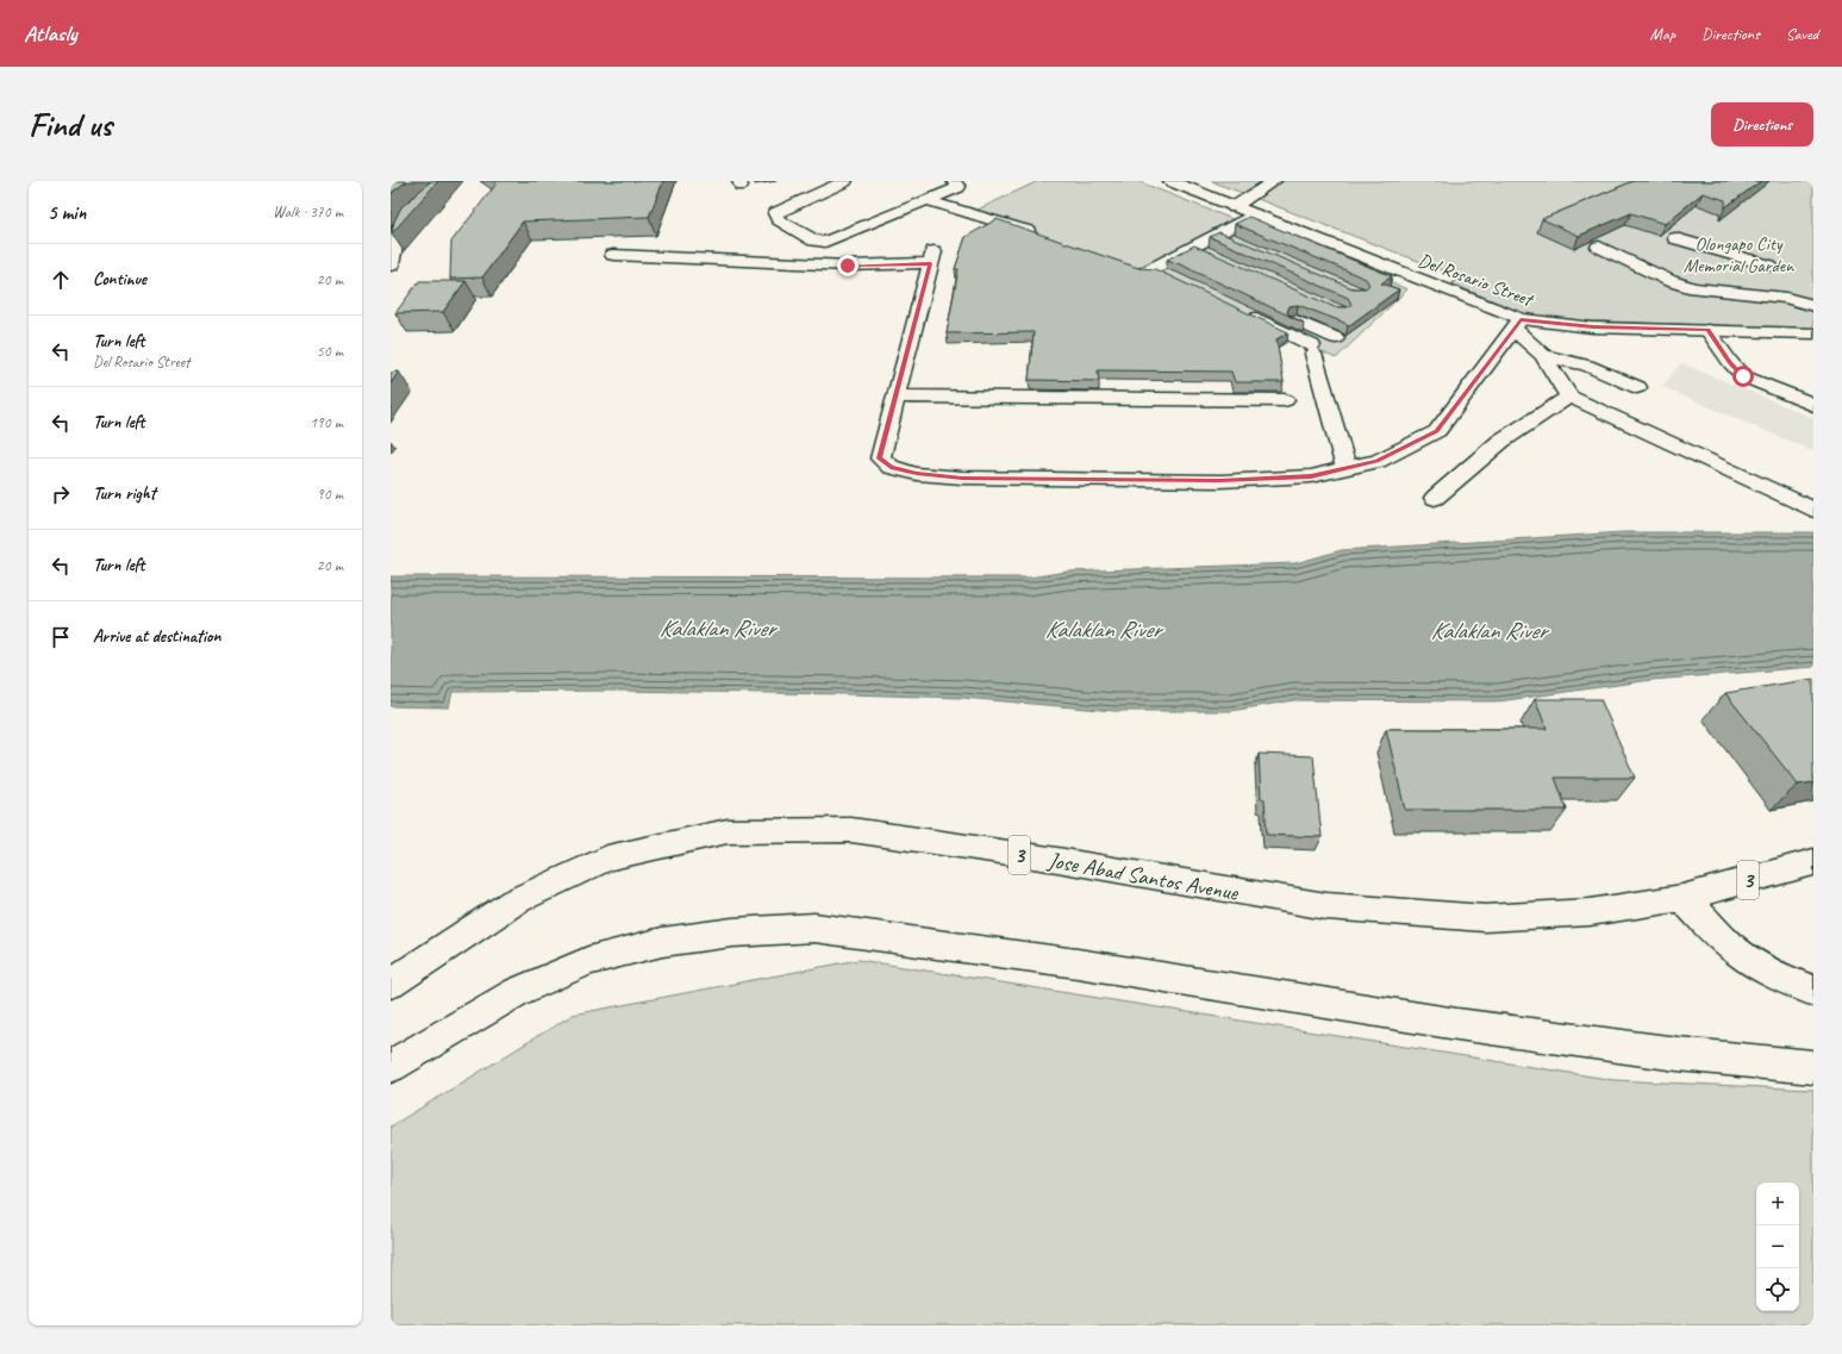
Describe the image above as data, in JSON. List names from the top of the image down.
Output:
{
  "streets": {
    "main road": ["Del Rosario Street", "3", "Jose Abad Santos Avenue"]
  },
  "water": ["Kalaklan River"],
  "parks": ["Olongapo City Memorial Garden"],
  "page": {
    "header": "Atlasly",
    "nav": ["Map", "Directions", "Saved"],
    "buttons": "Directions",
    "title": "Find us",
    "heading": ["5 min", "Walk · 370 m"],
    "list": [
      ["Continue", "20 m"],
      ["Turn left", "Del Rosario Street", "50 m"],
      ["Turn left", "190 m"],
      ["Turn right", "90 m"],
      ["Turn left", "20 m"],
      "Arrive at destination"
    ],
    "map_buttons": ["+", "−"]
  }
}
